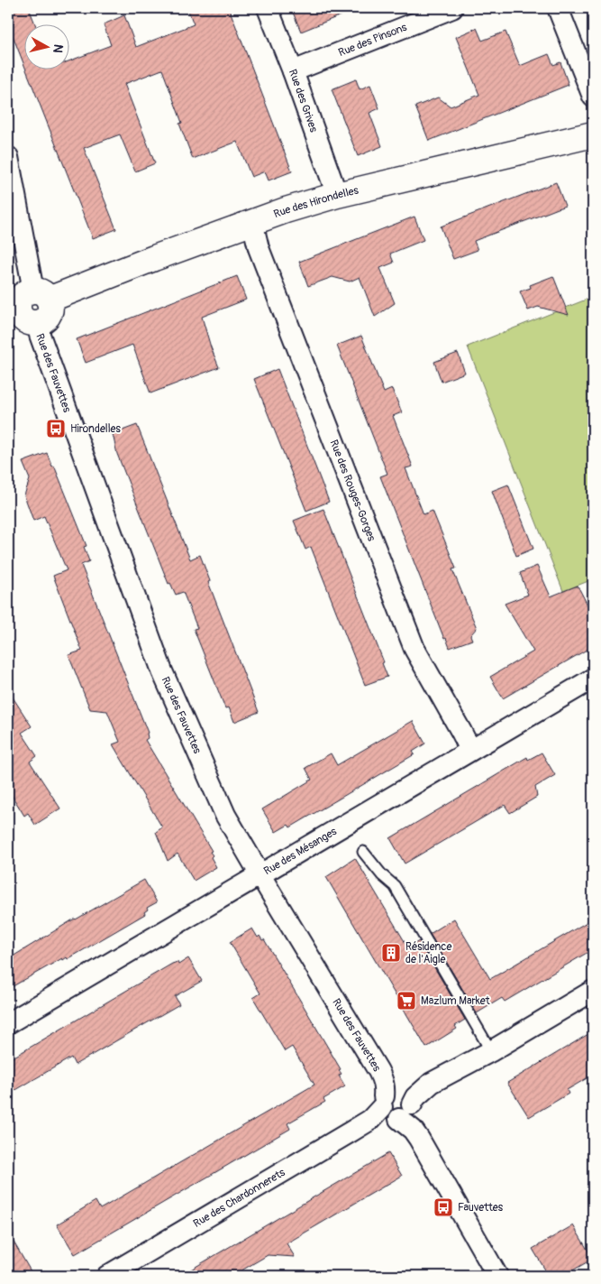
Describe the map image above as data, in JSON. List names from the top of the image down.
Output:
{
  "streets": {
    "street": [
      "Rue des Pinsons",
      "Rue des Grives",
      "Rue des Hirondelles",
      "Rue des Fauvettes",
      "Rue des Rouges-Gorges",
      "Rue des Mésanges",
      "Rue des Chardonnerets"
    ]
  },
  "crossings": [
    ["Rue des Pinsons", "Rue des Grives"],
    ["Rue des Grives", "Rue des Hirondelles"],
    ["Rue des Hirondelles", "Rue des Fauvettes"],
    ["Rue des Hirondelles", "Rue des Rouges-Gorges"],
    ["Rue des Fauvettes", "Rue des Mésanges"],
    ["Rue des Fauvettes", "Rue des Chardonnerets"],
    ["Rue des Rouges-Gorges", "Rue des Mésanges"]
  ],
  "places": {
    "bus stop": ["Hirondelles", "Fauvettes"],
    "building": ["Résidence de l'Aigle"],
    "supermarket": ["Mazlum Market"]
  },
  "north": "right"
}
